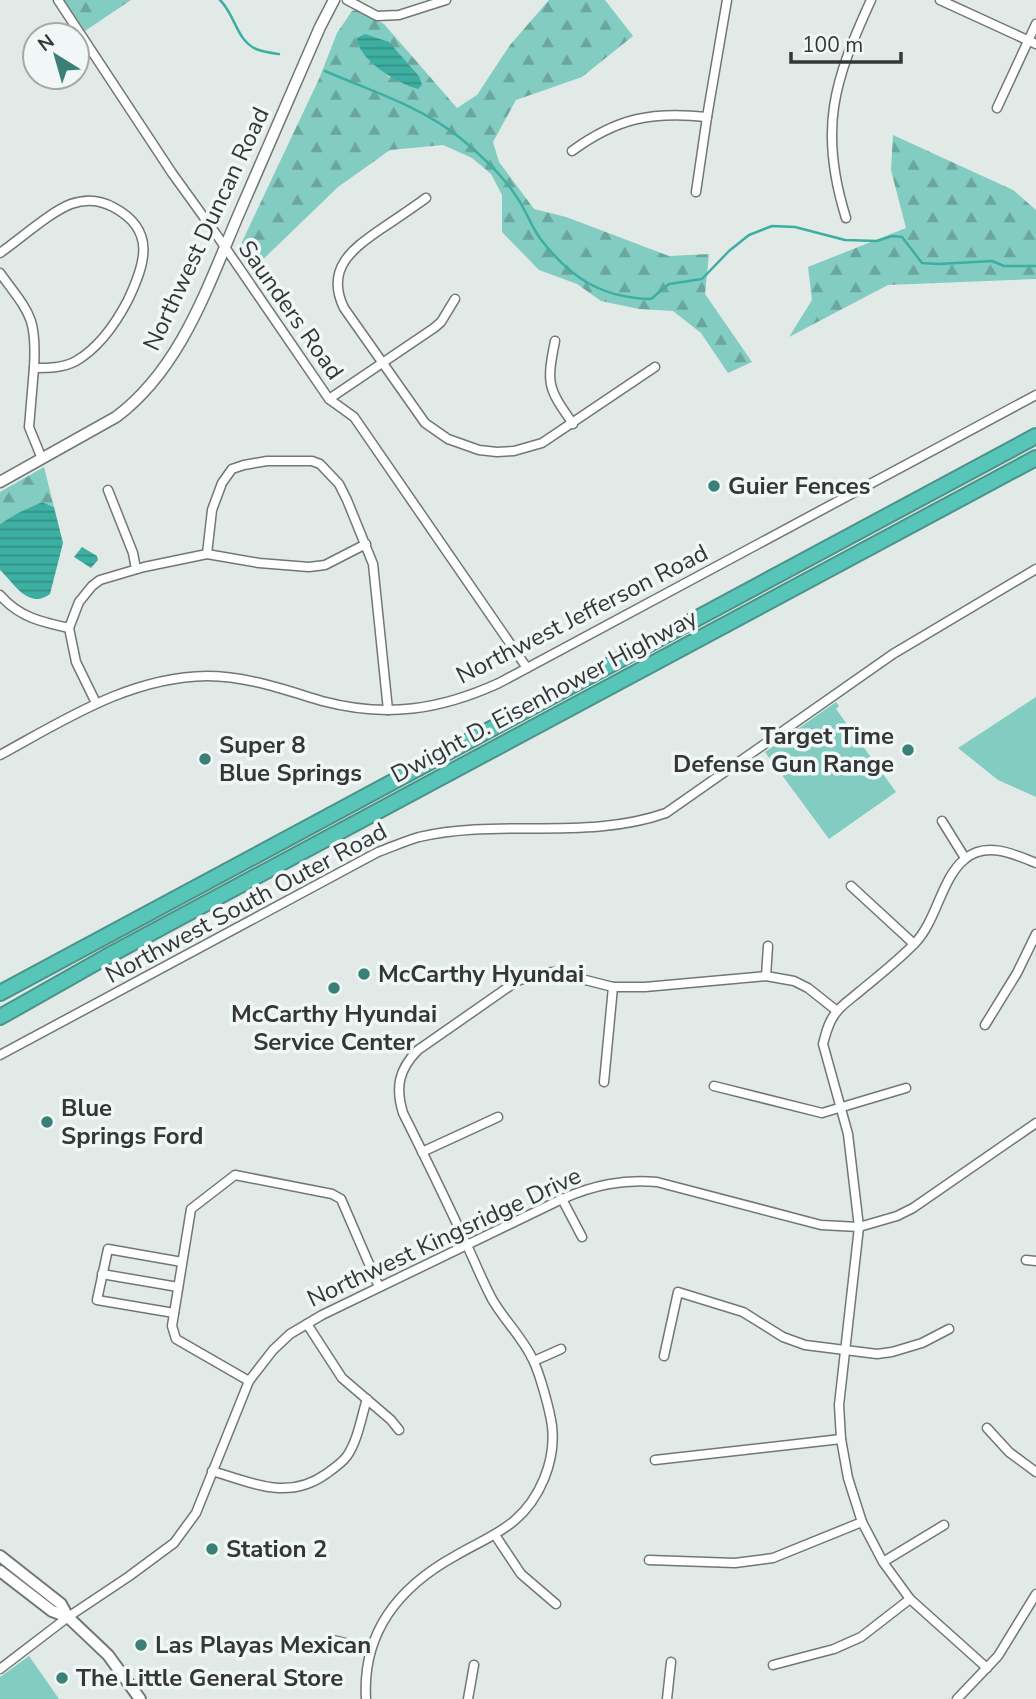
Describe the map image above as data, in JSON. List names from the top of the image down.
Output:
{
  "streets": {
    "highway": ["Dwight D. Eisenhower Highway"],
    "street": [
      "Northwest Duncan Road",
      "Saunders Road",
      "Northwest Jefferson Road",
      "Northwest South Outer Road",
      "Northwest Kingsridge Drive"
    ]
  },
  "crossings": [
    ["Northwest Duncan Road", "Saunders Road"],
    ["Saunders Road", "Northwest Jefferson Road"]
  ],
  "places": [
    "Guier Fences",
    "Target Time Defense Gun Range",
    "Super 8 Blue Springs",
    "McCarthy Hyundai",
    "McCarthy Hyundai Service Center",
    "Blue Springs Ford",
    "Station 2",
    "Las Playas Mexican",
    "The Little General Store"
  ],
  "scale_bar": "100 m",
  "north": "top left"
}
